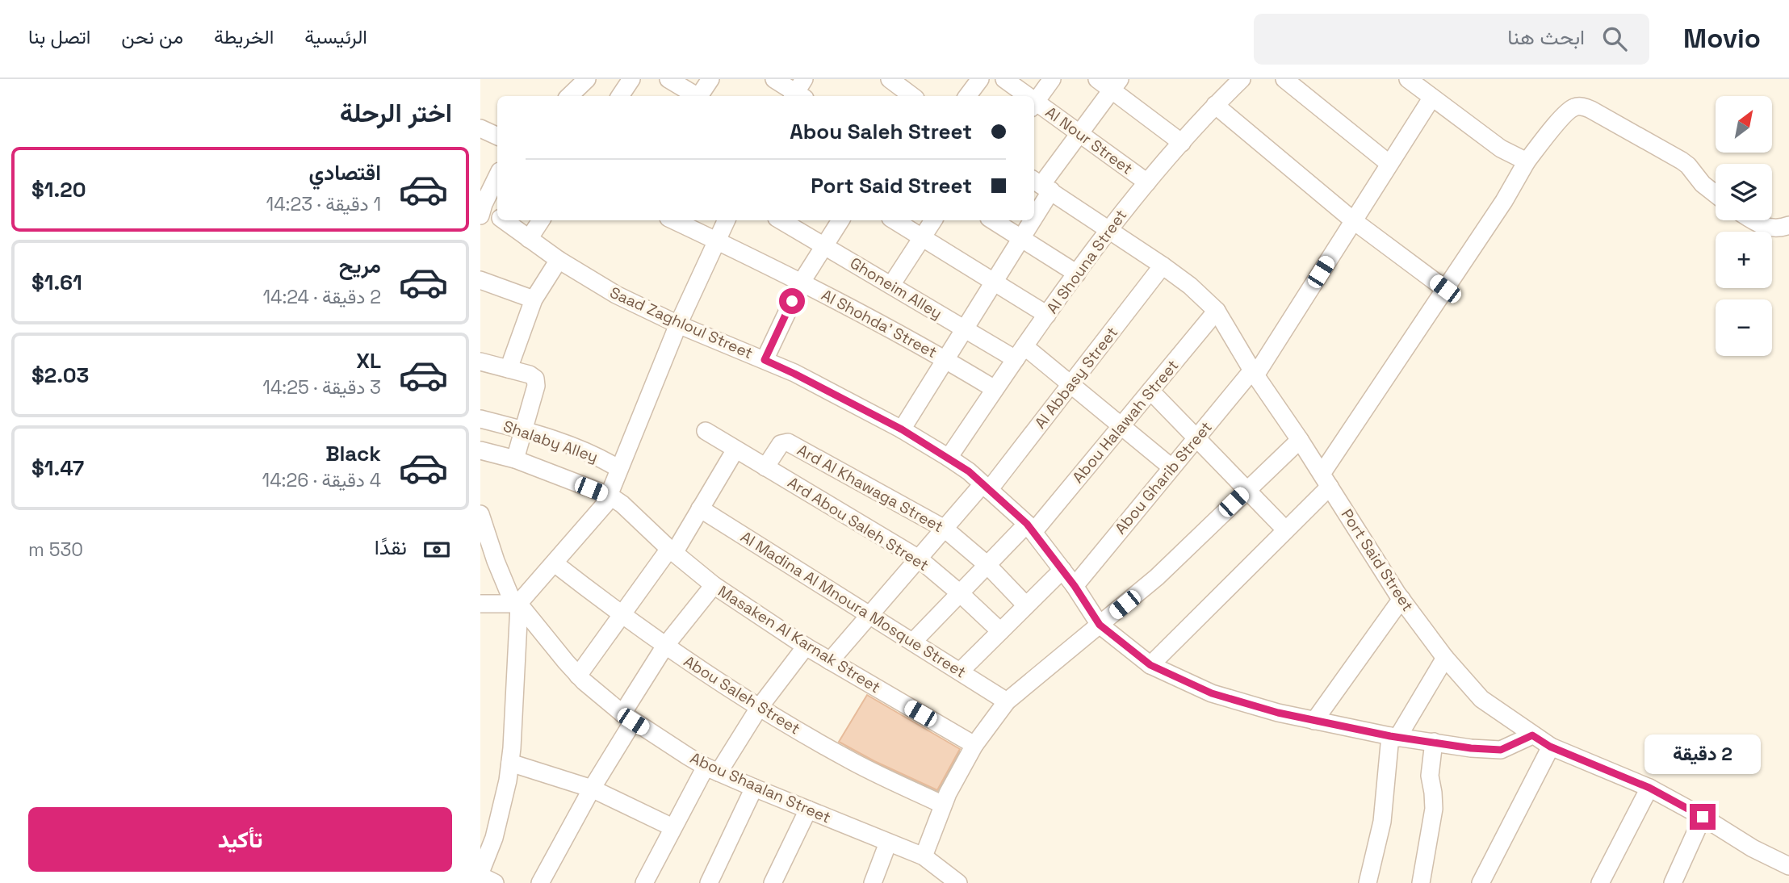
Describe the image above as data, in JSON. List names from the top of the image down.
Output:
{
  "streets": {
    "street": [
      "Al Nour Street",
      "Al Shouna Street",
      "Ghoneim Alley",
      "Saad Zaghloul Street",
      "Al Shohda' Street",
      "Al Abbasy Street",
      "Abou Halawah Street",
      "Shalaby Alley",
      "Abou Gharib Street",
      "Ard Al Khawaga Street",
      "Ard Abou Saleh Street",
      "Port Said Street",
      "Al Madina Al Mnoura Mosque Street",
      "Masaken Al Karnak Street",
      "Abou Saleh Street",
      "Abou Shaalan Street"
    ]
  },
  "crossings": [
    ["Al Nour Street", "Al Shouna Street"],
    ["Al Shouna Street", "Ghoneim Alley"],
    ["Al Shouna Street", "Saad Zaghloul Street"],
    ["Al Shouna Street", "Al Shohda' Street"],
    ["Al Shouna Street", "Port Said Street"],
    ["Ghoneim Alley", "Al Abbasy Street"],
    ["Ghoneim Alley", "Abou Halawah Street"],
    ["Ghoneim Alley", "Abou Gharib Street"],
    ["Saad Zaghloul Street", "Al Abbasy Street"],
    ["Saad Zaghloul Street", "Abou Halawah Street"],
    ["Saad Zaghloul Street", "Abou Gharib Street"],
    ["Saad Zaghloul Street", "Port Said Street"],
    ["Al Abbasy Street", "Ard Al Khawaga Street"],
    ["Al Abbasy Street", "Ard Abou Saleh Street"],
    ["Al Abbasy Street", "Port Said Street"],
    ["Al Abbasy Street", "Al Madina Al Mnoura Mosque Street"],
    ["Al Abbasy Street", "Masaken Al Karnak Street"],
    ["Abou Halawah Street", "Port Said Street"],
    ["Abou Gharib Street", "Port Said Street"],
    ["Ard Al Khawaga Street", "Ard Abou Saleh Street"]
  ],
  "north": "top right",
  "page": {
    "header": "Movio",
    "search": "ابحث هنا",
    "nav": [
      "الرئيسية",
      "الخريطة",
      "من نحن",
      "اتصل بنا"
    ],
    "heading": "اختر الرحلة",
    "map_buttons": ["+", "−"],
    "banner": ["Abou Saleh Street", "Port Said Street"],
    "list": [
      {
        "name": "اقتصادي",
        "note": "1 دقيقة · 14:23",
        "value": "$1.20"
      },
      {
        "name": "مريح",
        "note": "2 دقيقة · 14:24",
        "value": "$1.61"
      },
      {
        "name": "XL",
        "note": "3 دقيقة · 14:25",
        "value": "$2.03"
      },
      {
        "name": "Black",
        "note": "4 دقيقة · 14:26",
        "value": "$1.47"
      }
    ],
    "pay": ["نقدًا", "530 m"],
    "bubble": "2 دقيقة",
    "buttons": "تأكيد"
  }
}
